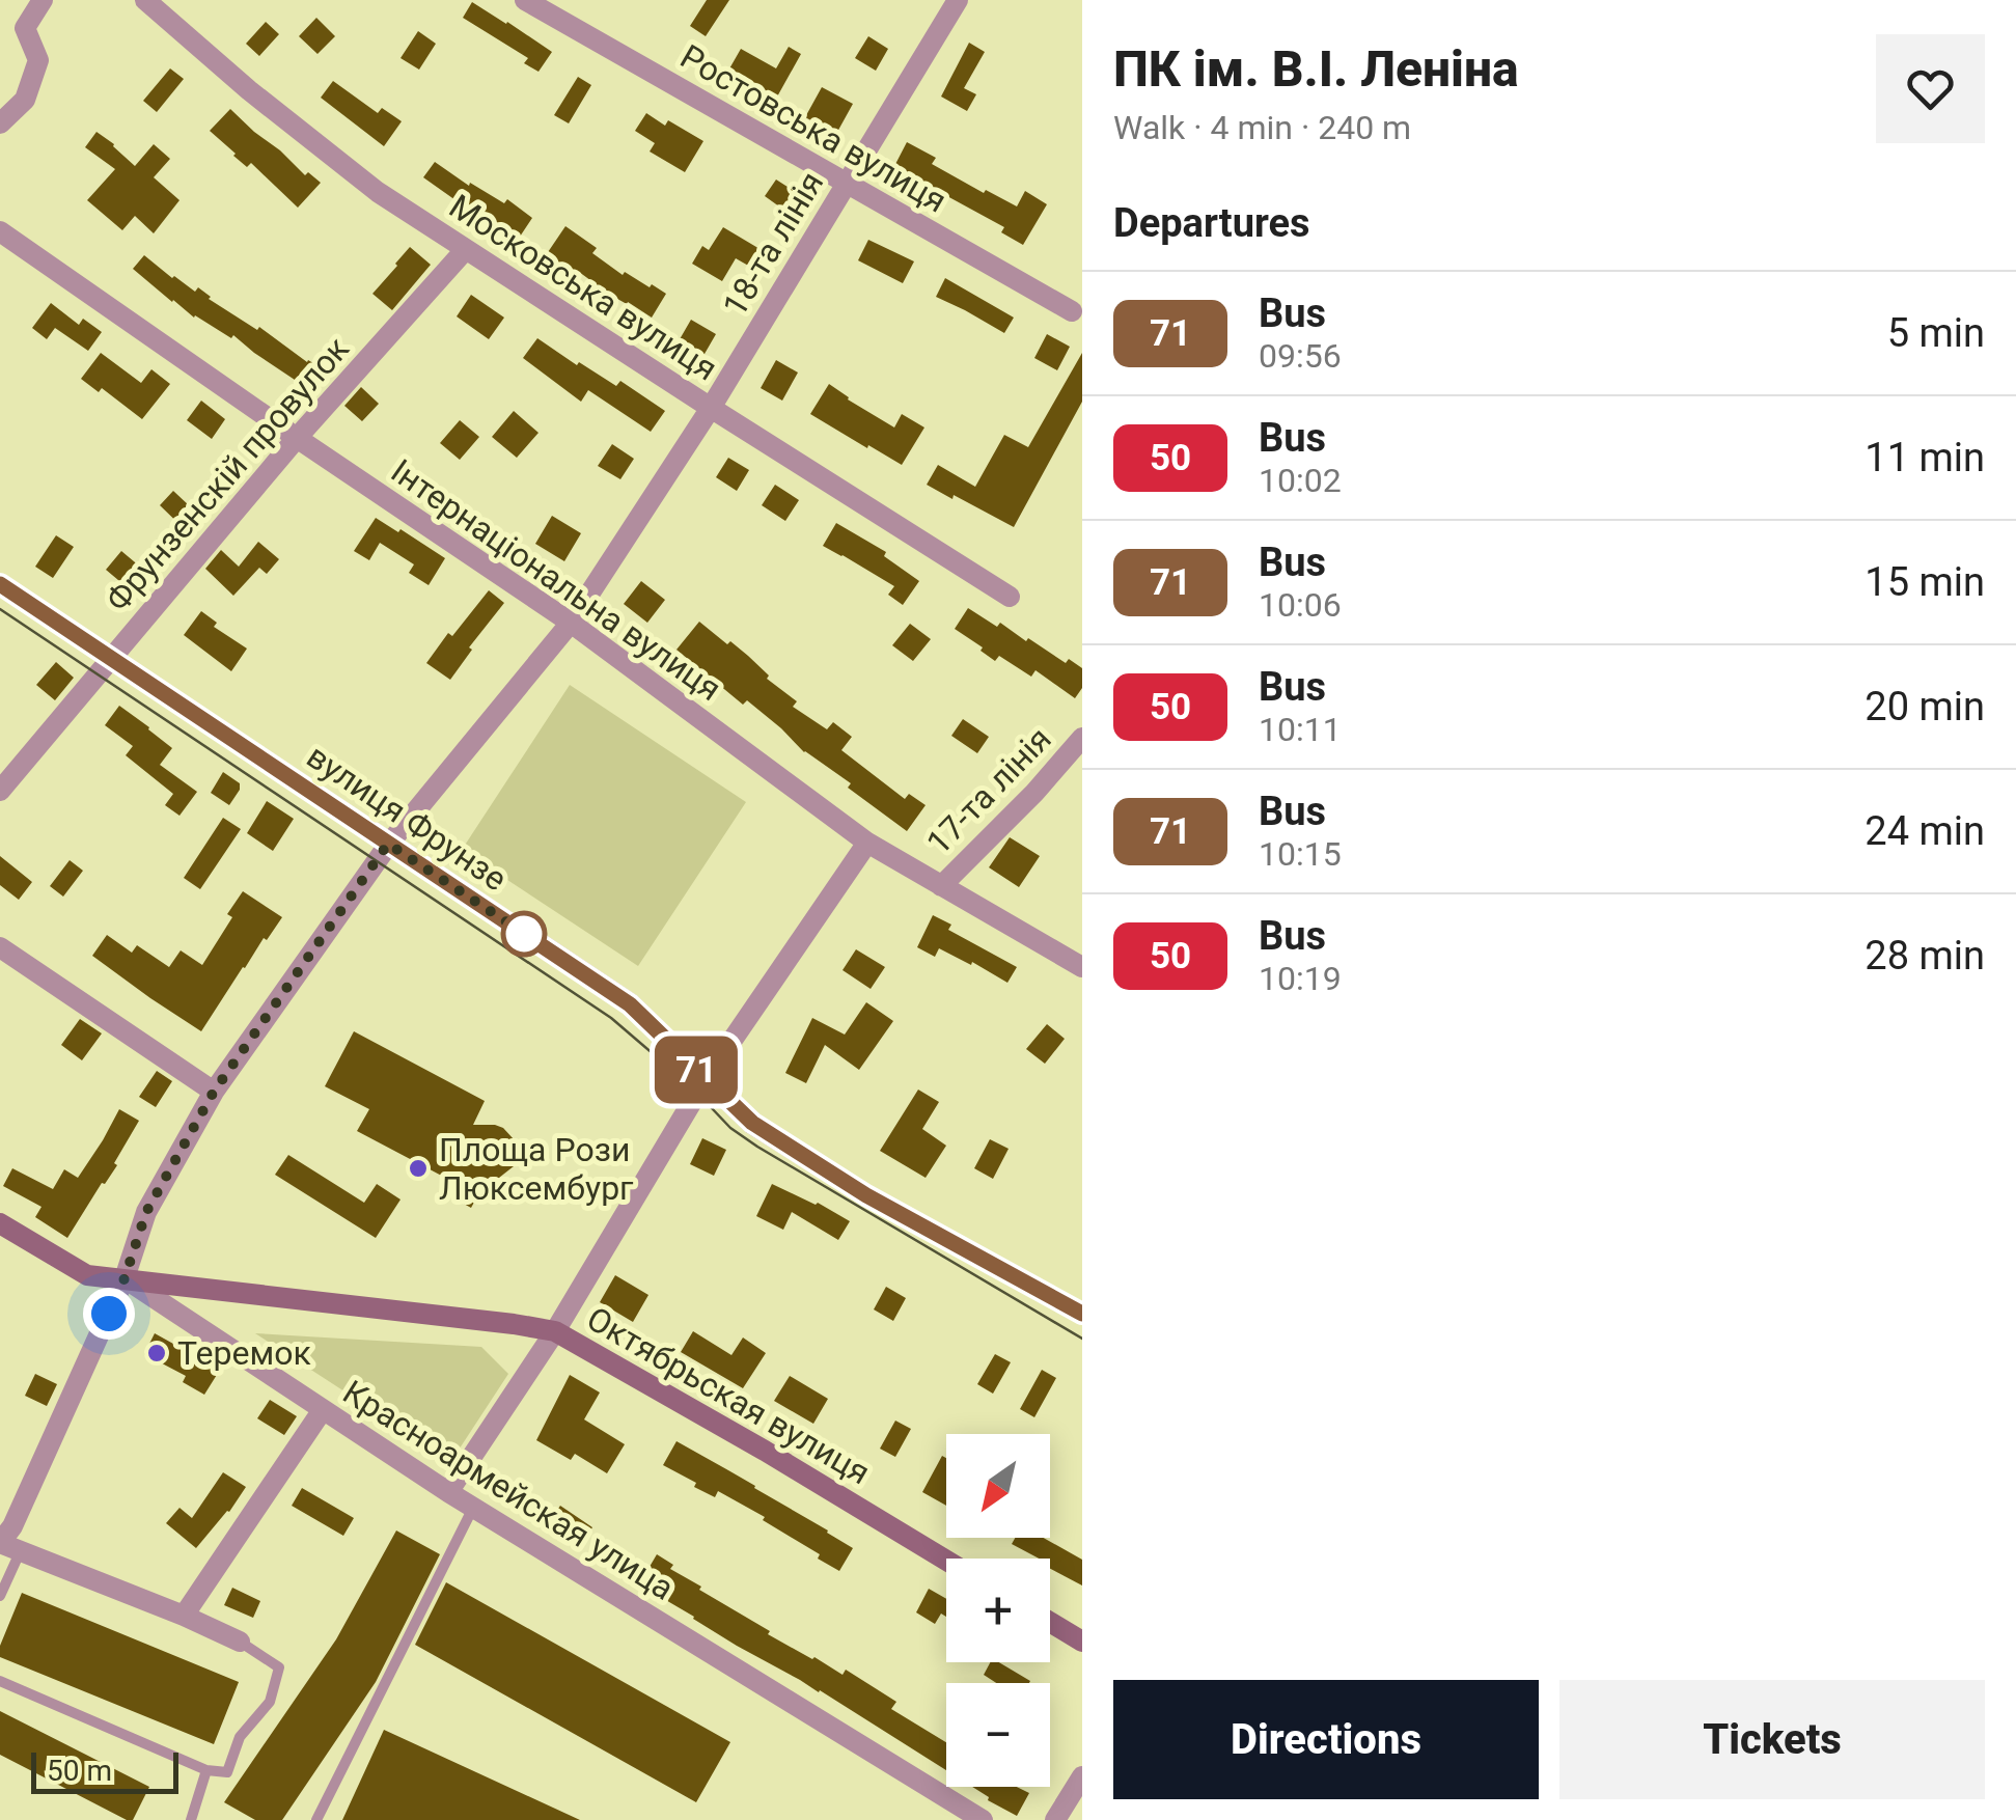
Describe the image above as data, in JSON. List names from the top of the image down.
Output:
{
  "streets": {
    "street": [
      "Ростовська вулиця",
      "18-та лінія",
      "Московська вулиця",
      "Фрунзенскій провулок",
      "Інтернаціональна вулиця",
      "17-та лінія",
      "вулиця Фрунзе",
      "Октябрьская вулиця",
      "Красноармейская улица"
    ]
  },
  "crossings": [
    ["Ростовська вулиця", "18-та лінія"],
    ["18-та лінія", "Московська вулиця"],
    ["18-та лінія", "Інтернаціональна вулиця"],
    ["Московська вулиця", "Фрунзенскій провулок"],
    ["Фрунзенскій провулок", "Інтернаціональна вулиця"],
    ["Фрунзенскій провулок", "вулиця Фрунзе"],
    ["Інтернаціональна вулиця", "17-та лінія"],
    ["Октябрьская вулиця", "Красноармейская улица"]
  ],
  "places": ["Площа Рози Люксембург", "Теремок"],
  "lines": ["bus line 71"],
  "scale_bar": "50 m",
  "north": "bottom left",
  "page": {
    "on_map": "71",
    "heading": [
      ["ПК ім. В.І. Леніна", "Walk · 4 min · 240 m"],
      "Departures"
    ],
    "list": [
      {
        "mark": "71",
        "name": "Bus",
        "note": "09:56",
        "value": "5 min"
      },
      {
        "mark": "50",
        "name": "Bus",
        "note": "10:02",
        "value": "11 min"
      },
      {
        "mark": "71",
        "name": "Bus",
        "note": "10:06",
        "value": "15 min"
      },
      {
        "mark": "50",
        "name": "Bus",
        "note": "10:11",
        "value": "20 min"
      },
      {
        "mark": "71",
        "name": "Bus",
        "note": "10:15",
        "value": "24 min"
      },
      {
        "mark": "50",
        "name": "Bus",
        "note": "10:19",
        "value": "28 min"
      }
    ],
    "map_buttons": ["+", "−"],
    "buttons": ["Directions", "Tickets"],
    "scale": "50 m"
  }
}
